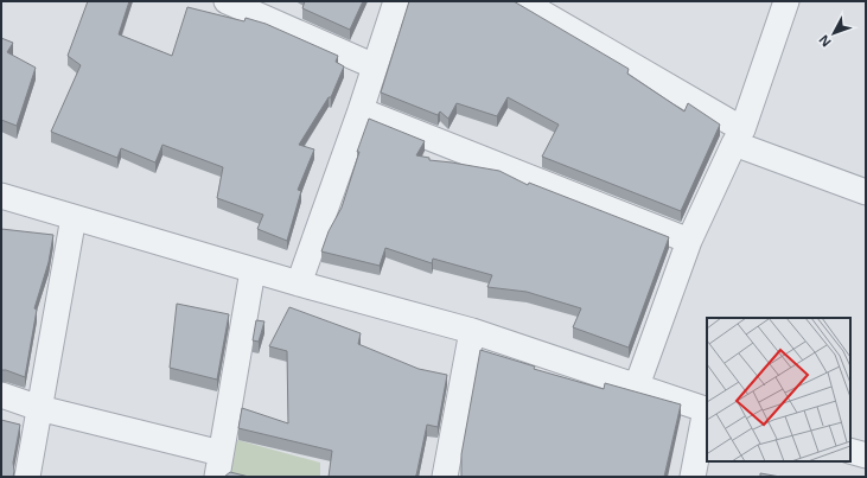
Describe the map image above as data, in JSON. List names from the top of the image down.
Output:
{
  "north": "bottom left"
}
